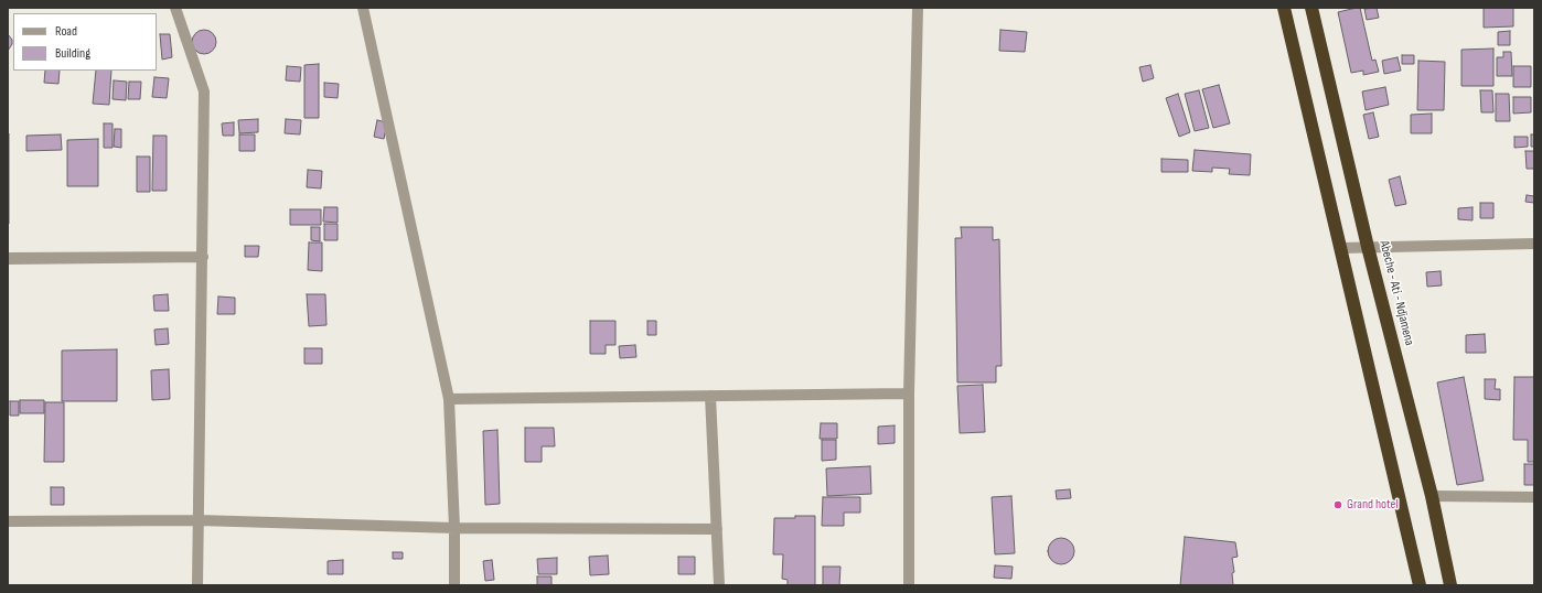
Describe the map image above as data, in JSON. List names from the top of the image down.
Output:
{
  "streets": {
    "highway": ["Abeche - Ati - Ndjamena"]
  },
  "places": ["Grand hotel"],
  "legend": ["Road", "Building"]
}
